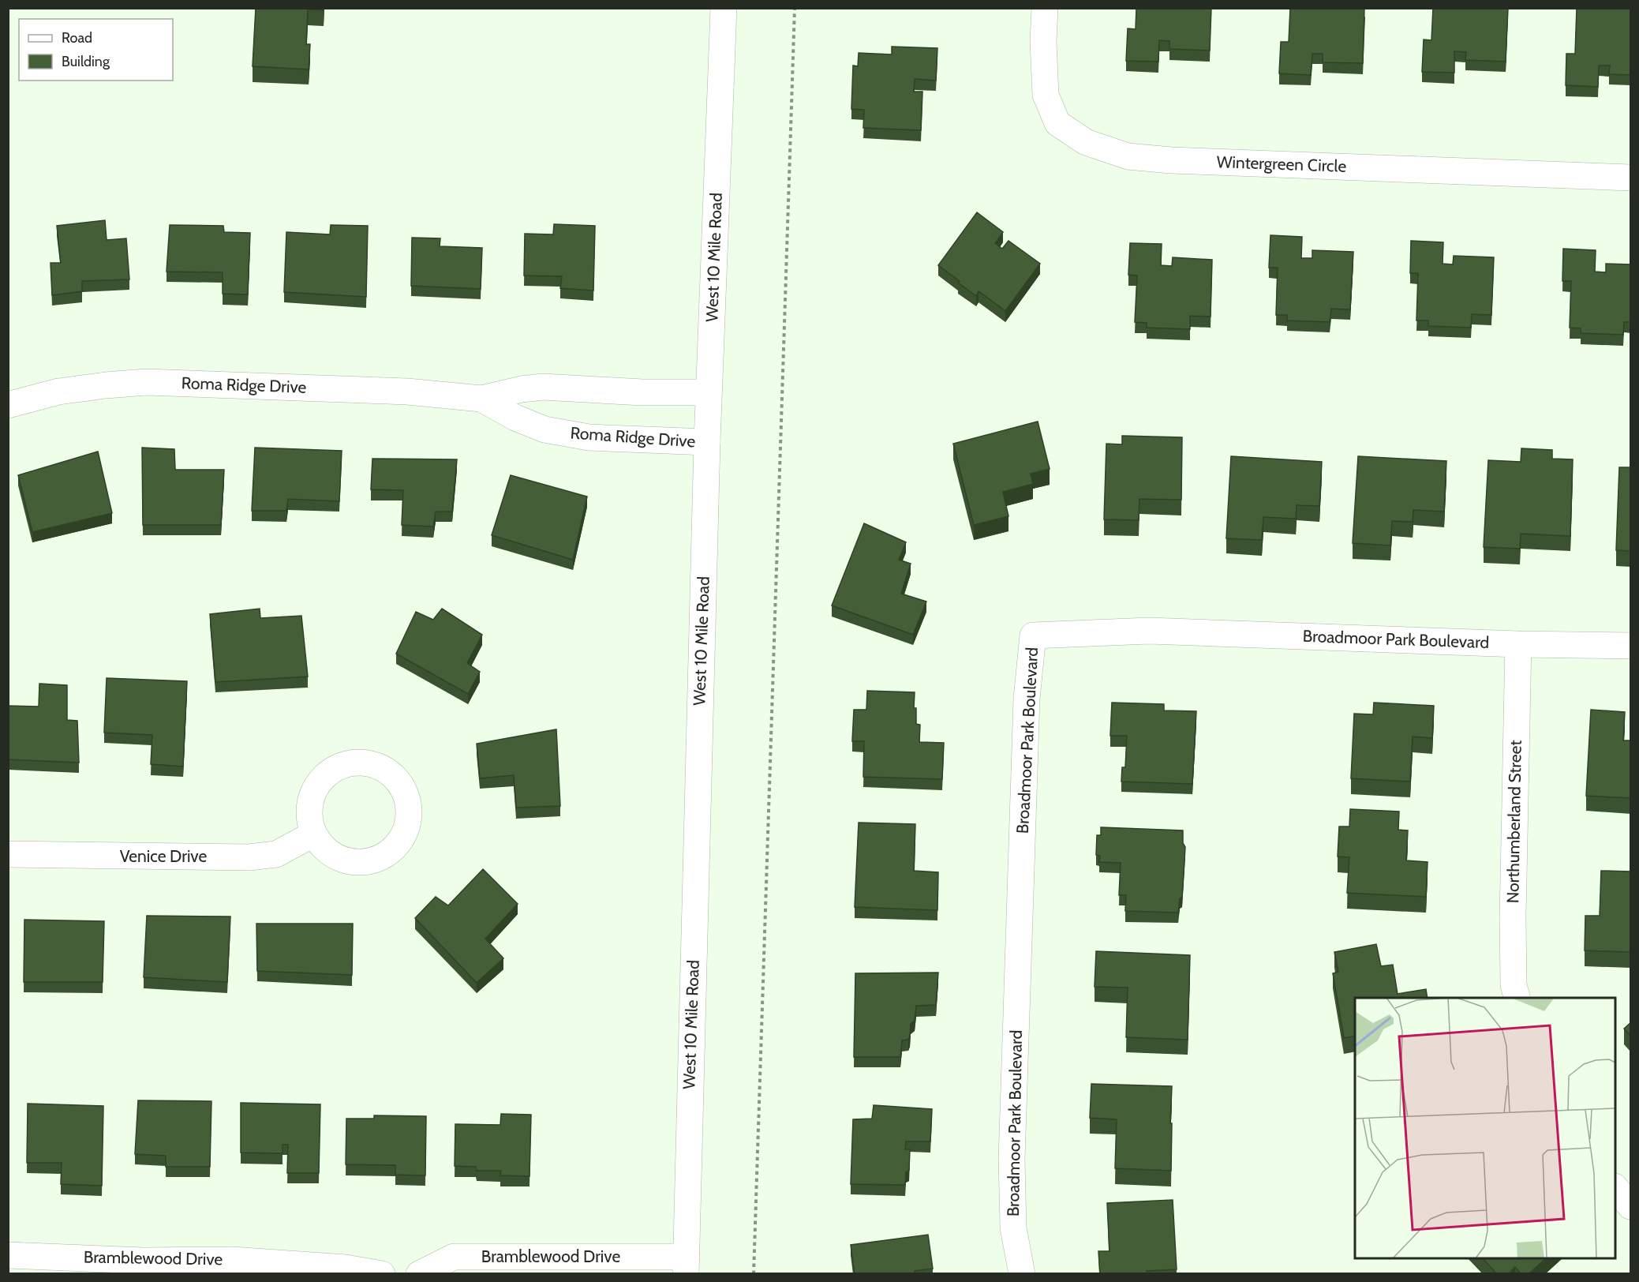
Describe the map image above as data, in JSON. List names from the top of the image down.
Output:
{
  "streets": {
    "street": [
      "Wintergreen Circle",
      "West 10 Mile Road",
      "Roma Ridge Drive",
      "Broadmoor Park Boulevard",
      "Northumberland Street",
      "Venice Drive",
      "Bramblewood Drive"
    ]
  },
  "crossings": [
    ["West 10 Mile Road", "Roma Ridge Drive"],
    ["West 10 Mile Road", "Bramblewood Drive"],
    ["Broadmoor Park Boulevard", "Northumberland Street"]
  ],
  "legend": ["Road", "Building"]
}
